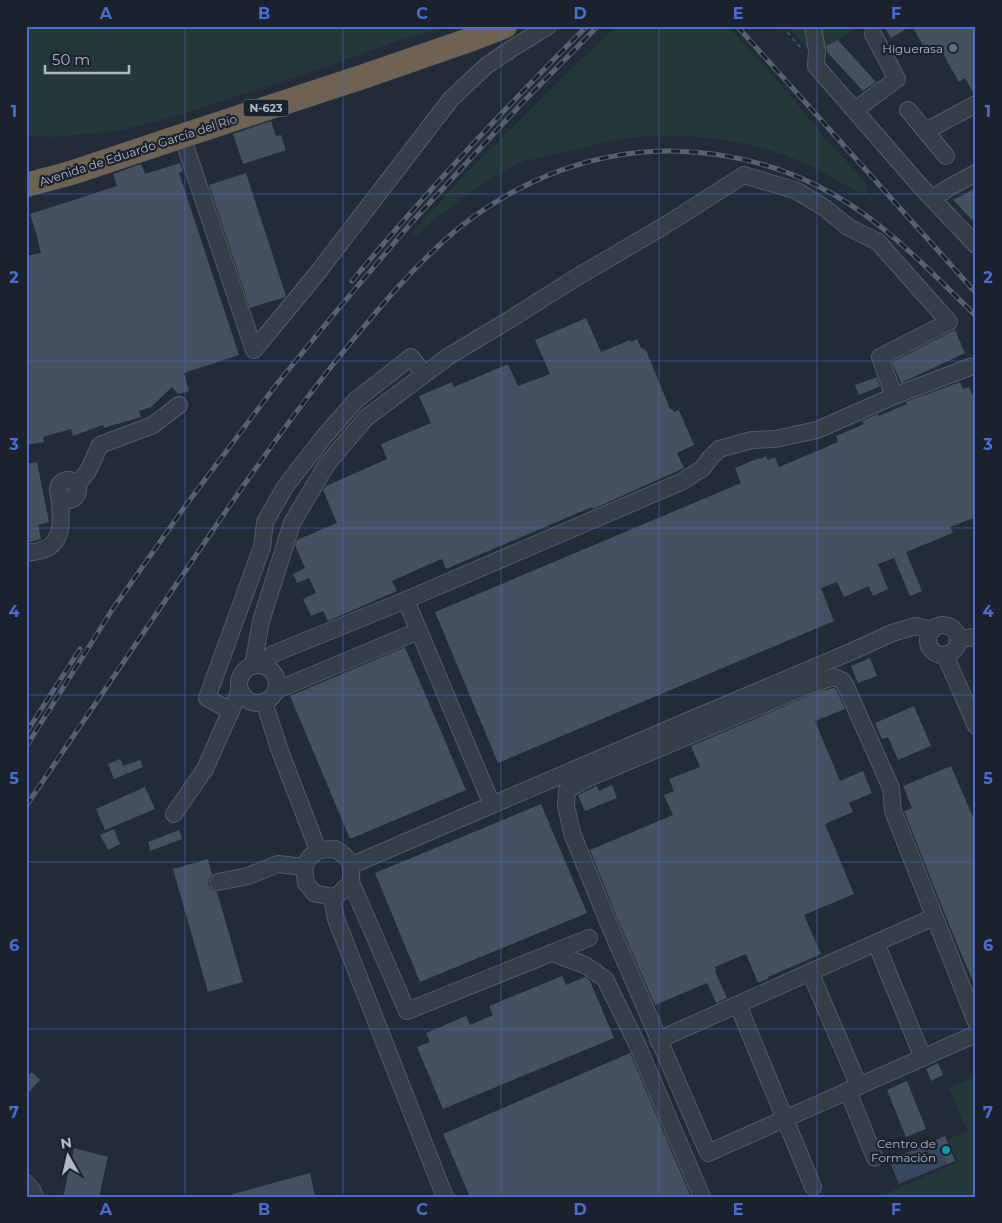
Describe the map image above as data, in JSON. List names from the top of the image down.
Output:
{
  "streets": {
    "highway": ["N-623", "Avenida de Eduardo García del Río"]
  },
  "places": ["Higuerasa", "Centro de Formación"],
  "scale_bar": "50 m",
  "north": "top",
  "grid": {
    "columns": [
      "A",
      "B",
      "C",
      "D",
      "E",
      "F"
    ],
    "rows": [
      "1",
      "2",
      "3",
      "4",
      "5",
      "6",
      "7"
    ]
  }
}
